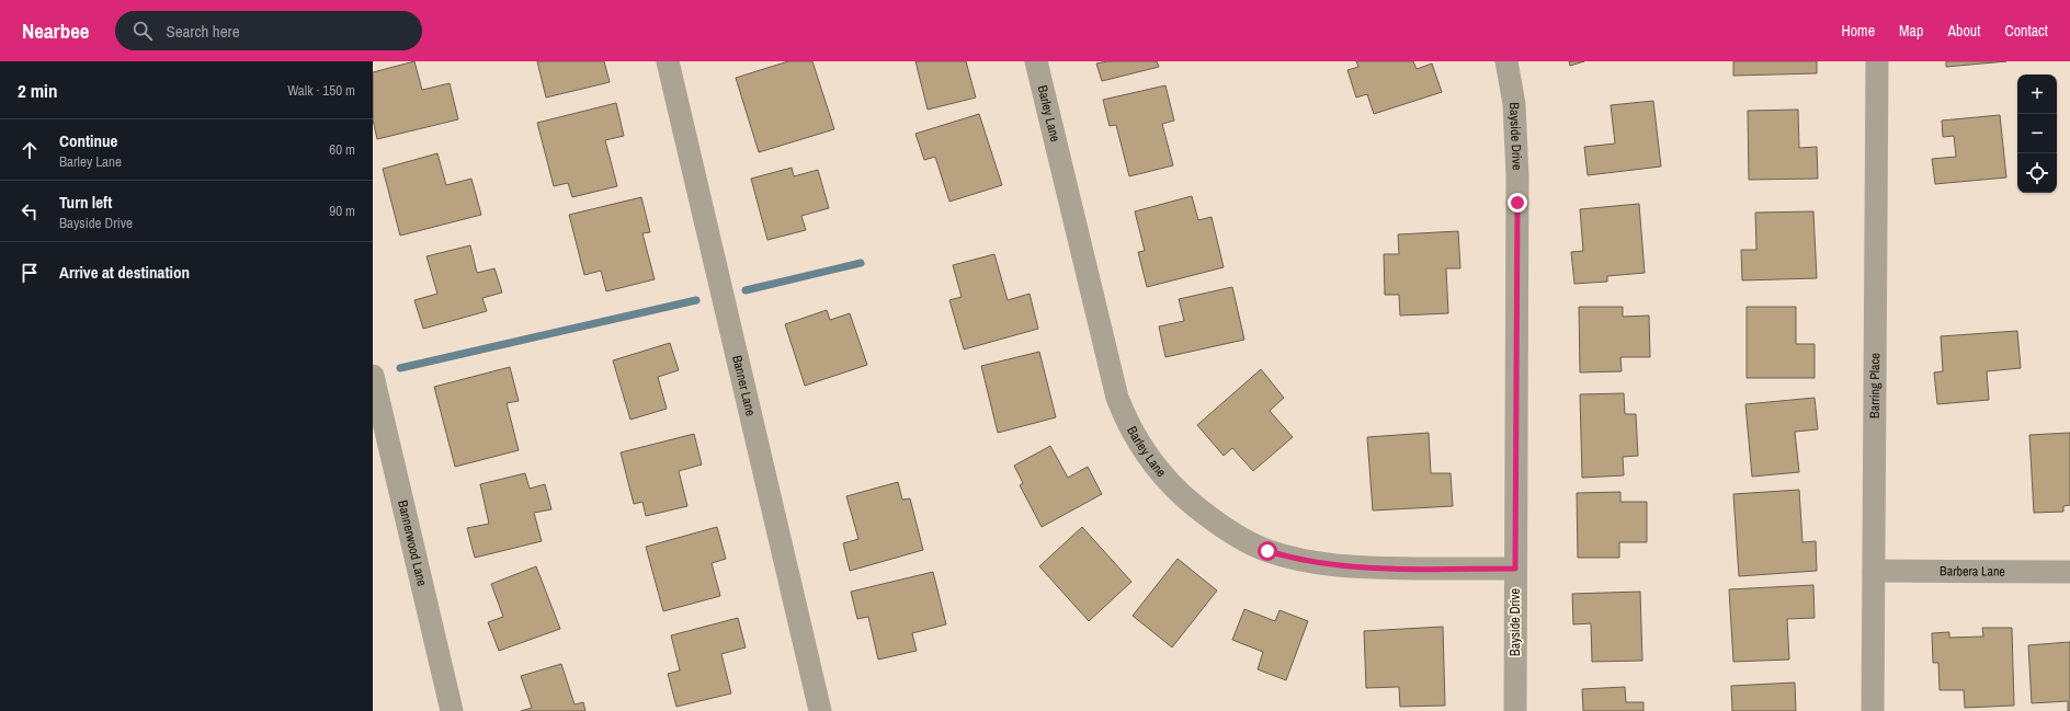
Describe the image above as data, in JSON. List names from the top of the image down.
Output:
{
  "streets": {
    "street": [
      "Barley Lane",
      "Bayside Drive",
      "Banner Lane",
      "Barring Place",
      "Bannerwood Lane",
      "Barbera Lane"
    ]
  },
  "crossings": [
    ["Barley Lane", "Bayside Drive"],
    ["Barring Place", "Barbera Lane"]
  ],
  "page": {
    "header": "Nearbee",
    "search": "Search here",
    "nav": [
      "Home",
      "Map",
      "About",
      "Contact"
    ],
    "heading": ["2 min", "Walk · 150 m"],
    "map_buttons": ["+", "−"],
    "list": [
      ["Continue", "Barley Lane", "60 m"],
      ["Turn left", "Bayside Drive", "90 m"],
      "Arrive at destination"
    ]
  }
}
